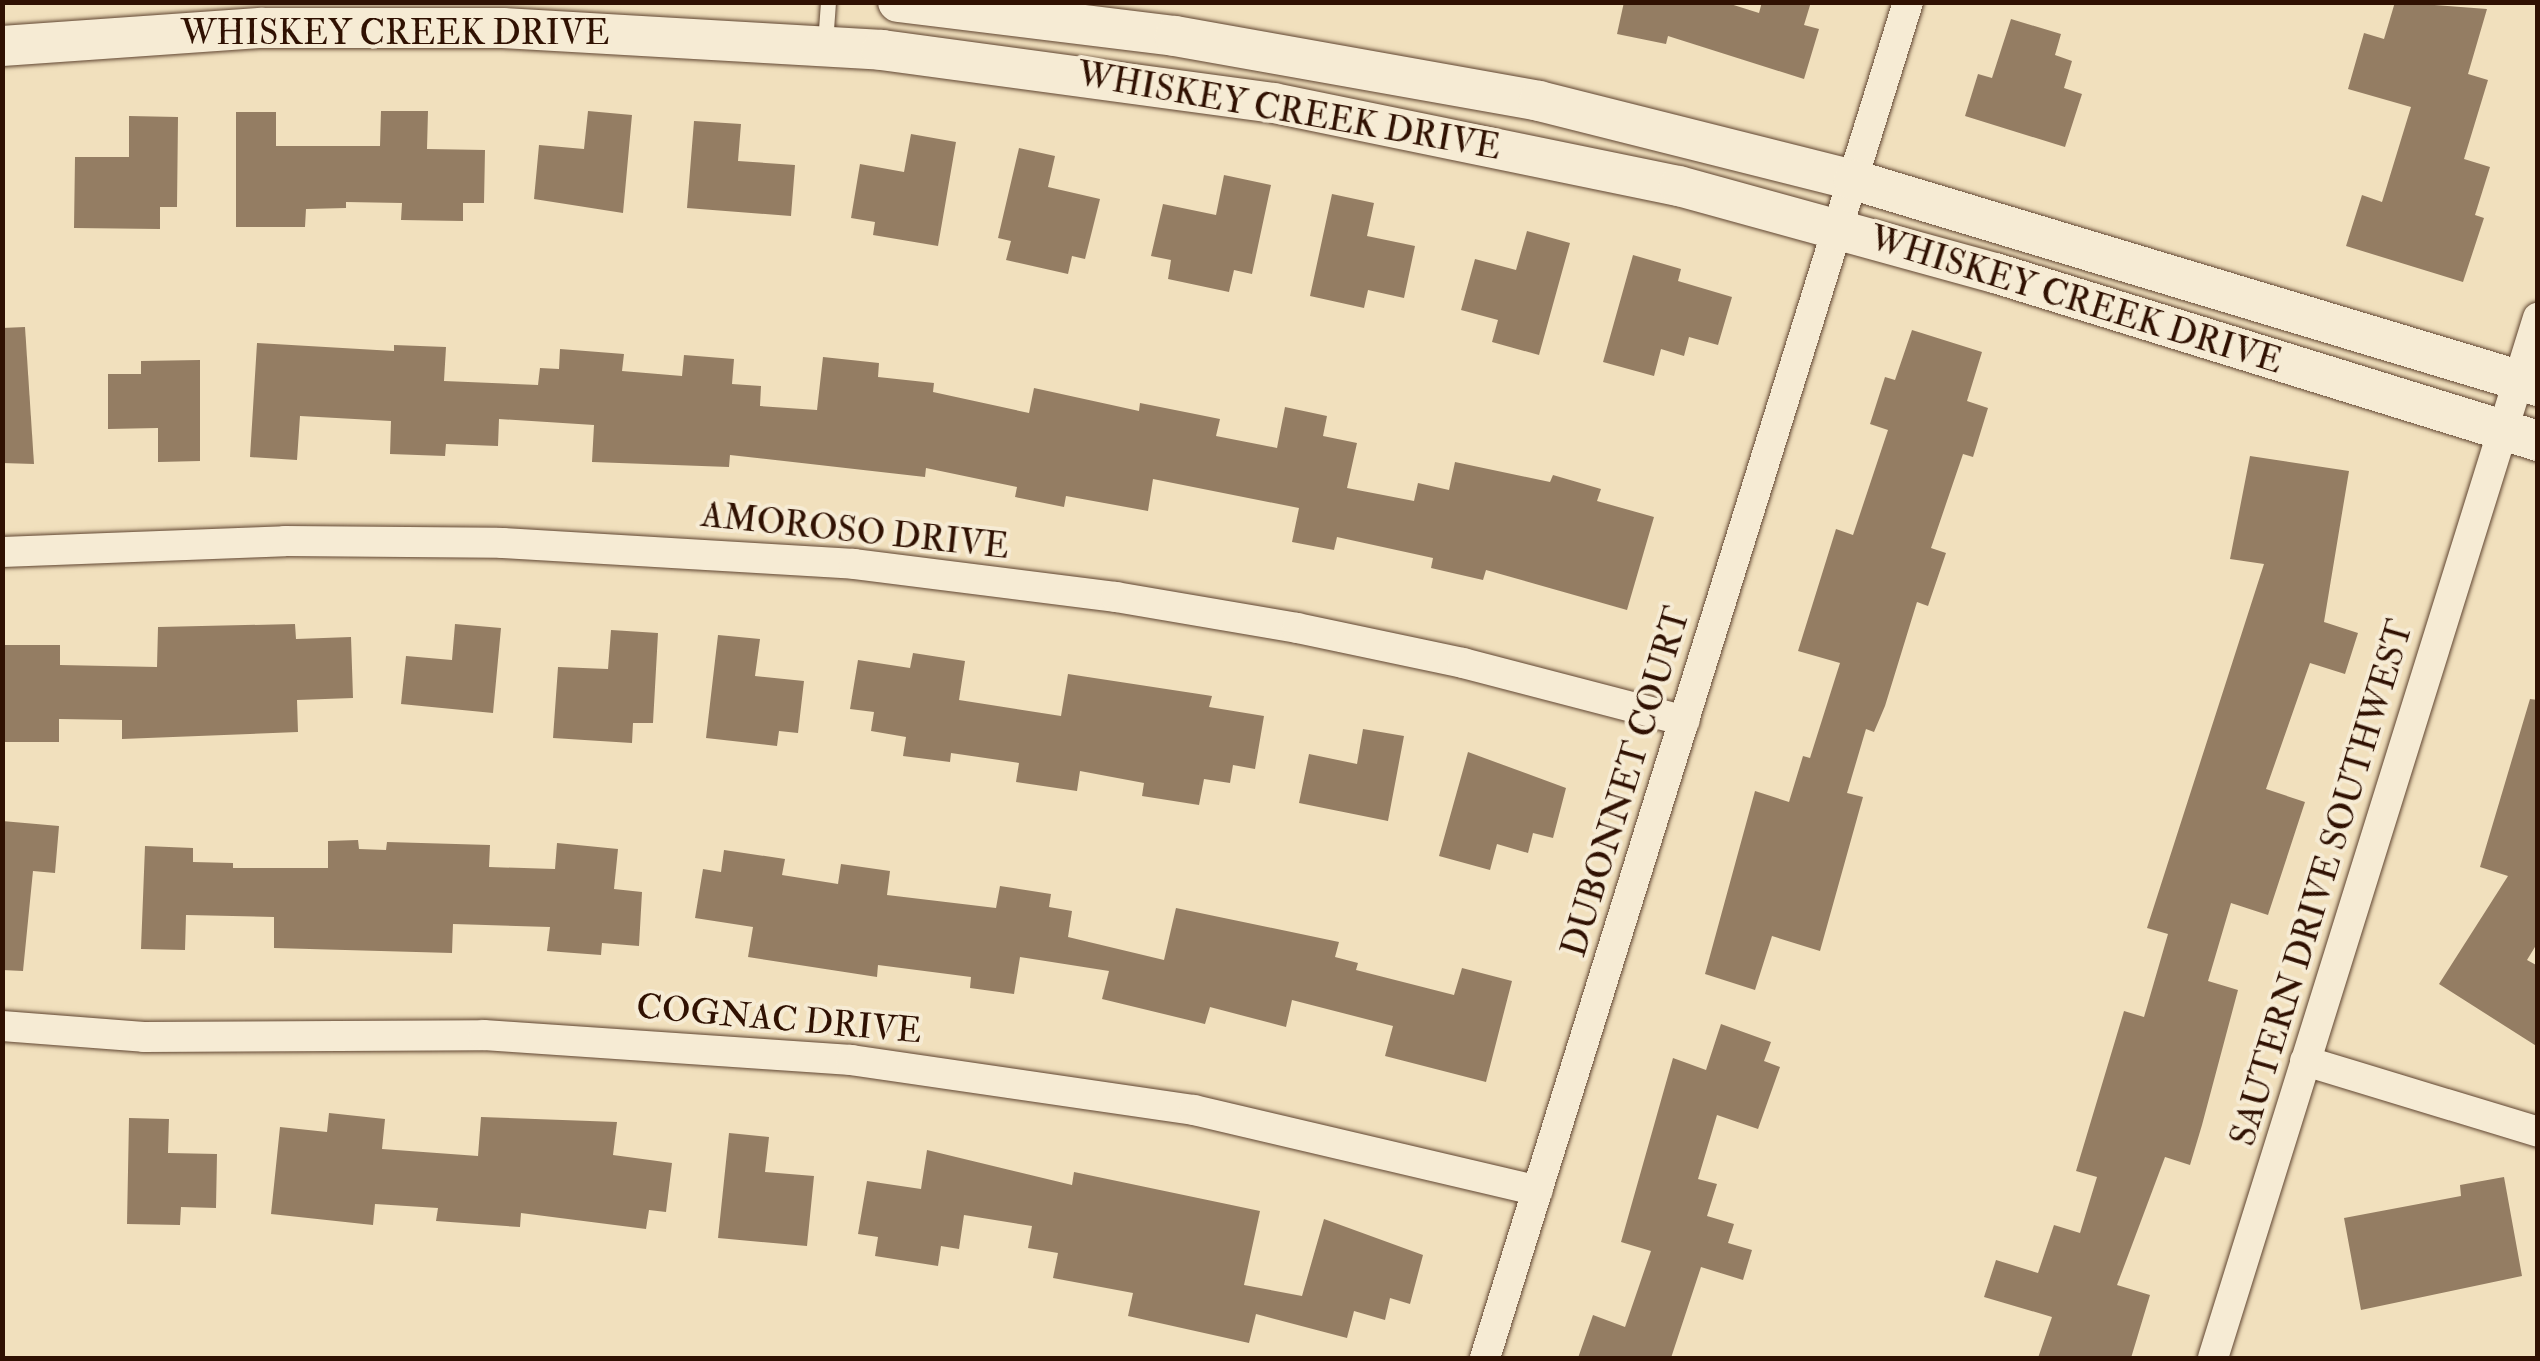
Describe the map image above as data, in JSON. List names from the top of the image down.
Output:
{
  "streets": {
    "street": [
      "WHISKEY CREEK DRIVE",
      "AMOROSO DRIVE",
      "DUBONNET COURT",
      "SAUTERN DRIVE SOUTHWEST",
      "COGNAC DRIVE"
    ]
  },
  "crossings": [
    ["WHISKEY CREEK DRIVE", "DUBONNET COURT"],
    ["WHISKEY CREEK DRIVE", "SAUTERN DRIVE SOUTHWEST"],
    ["AMOROSO DRIVE", "DUBONNET COURT"],
    ["DUBONNET COURT", "COGNAC DRIVE"]
  ]
}
